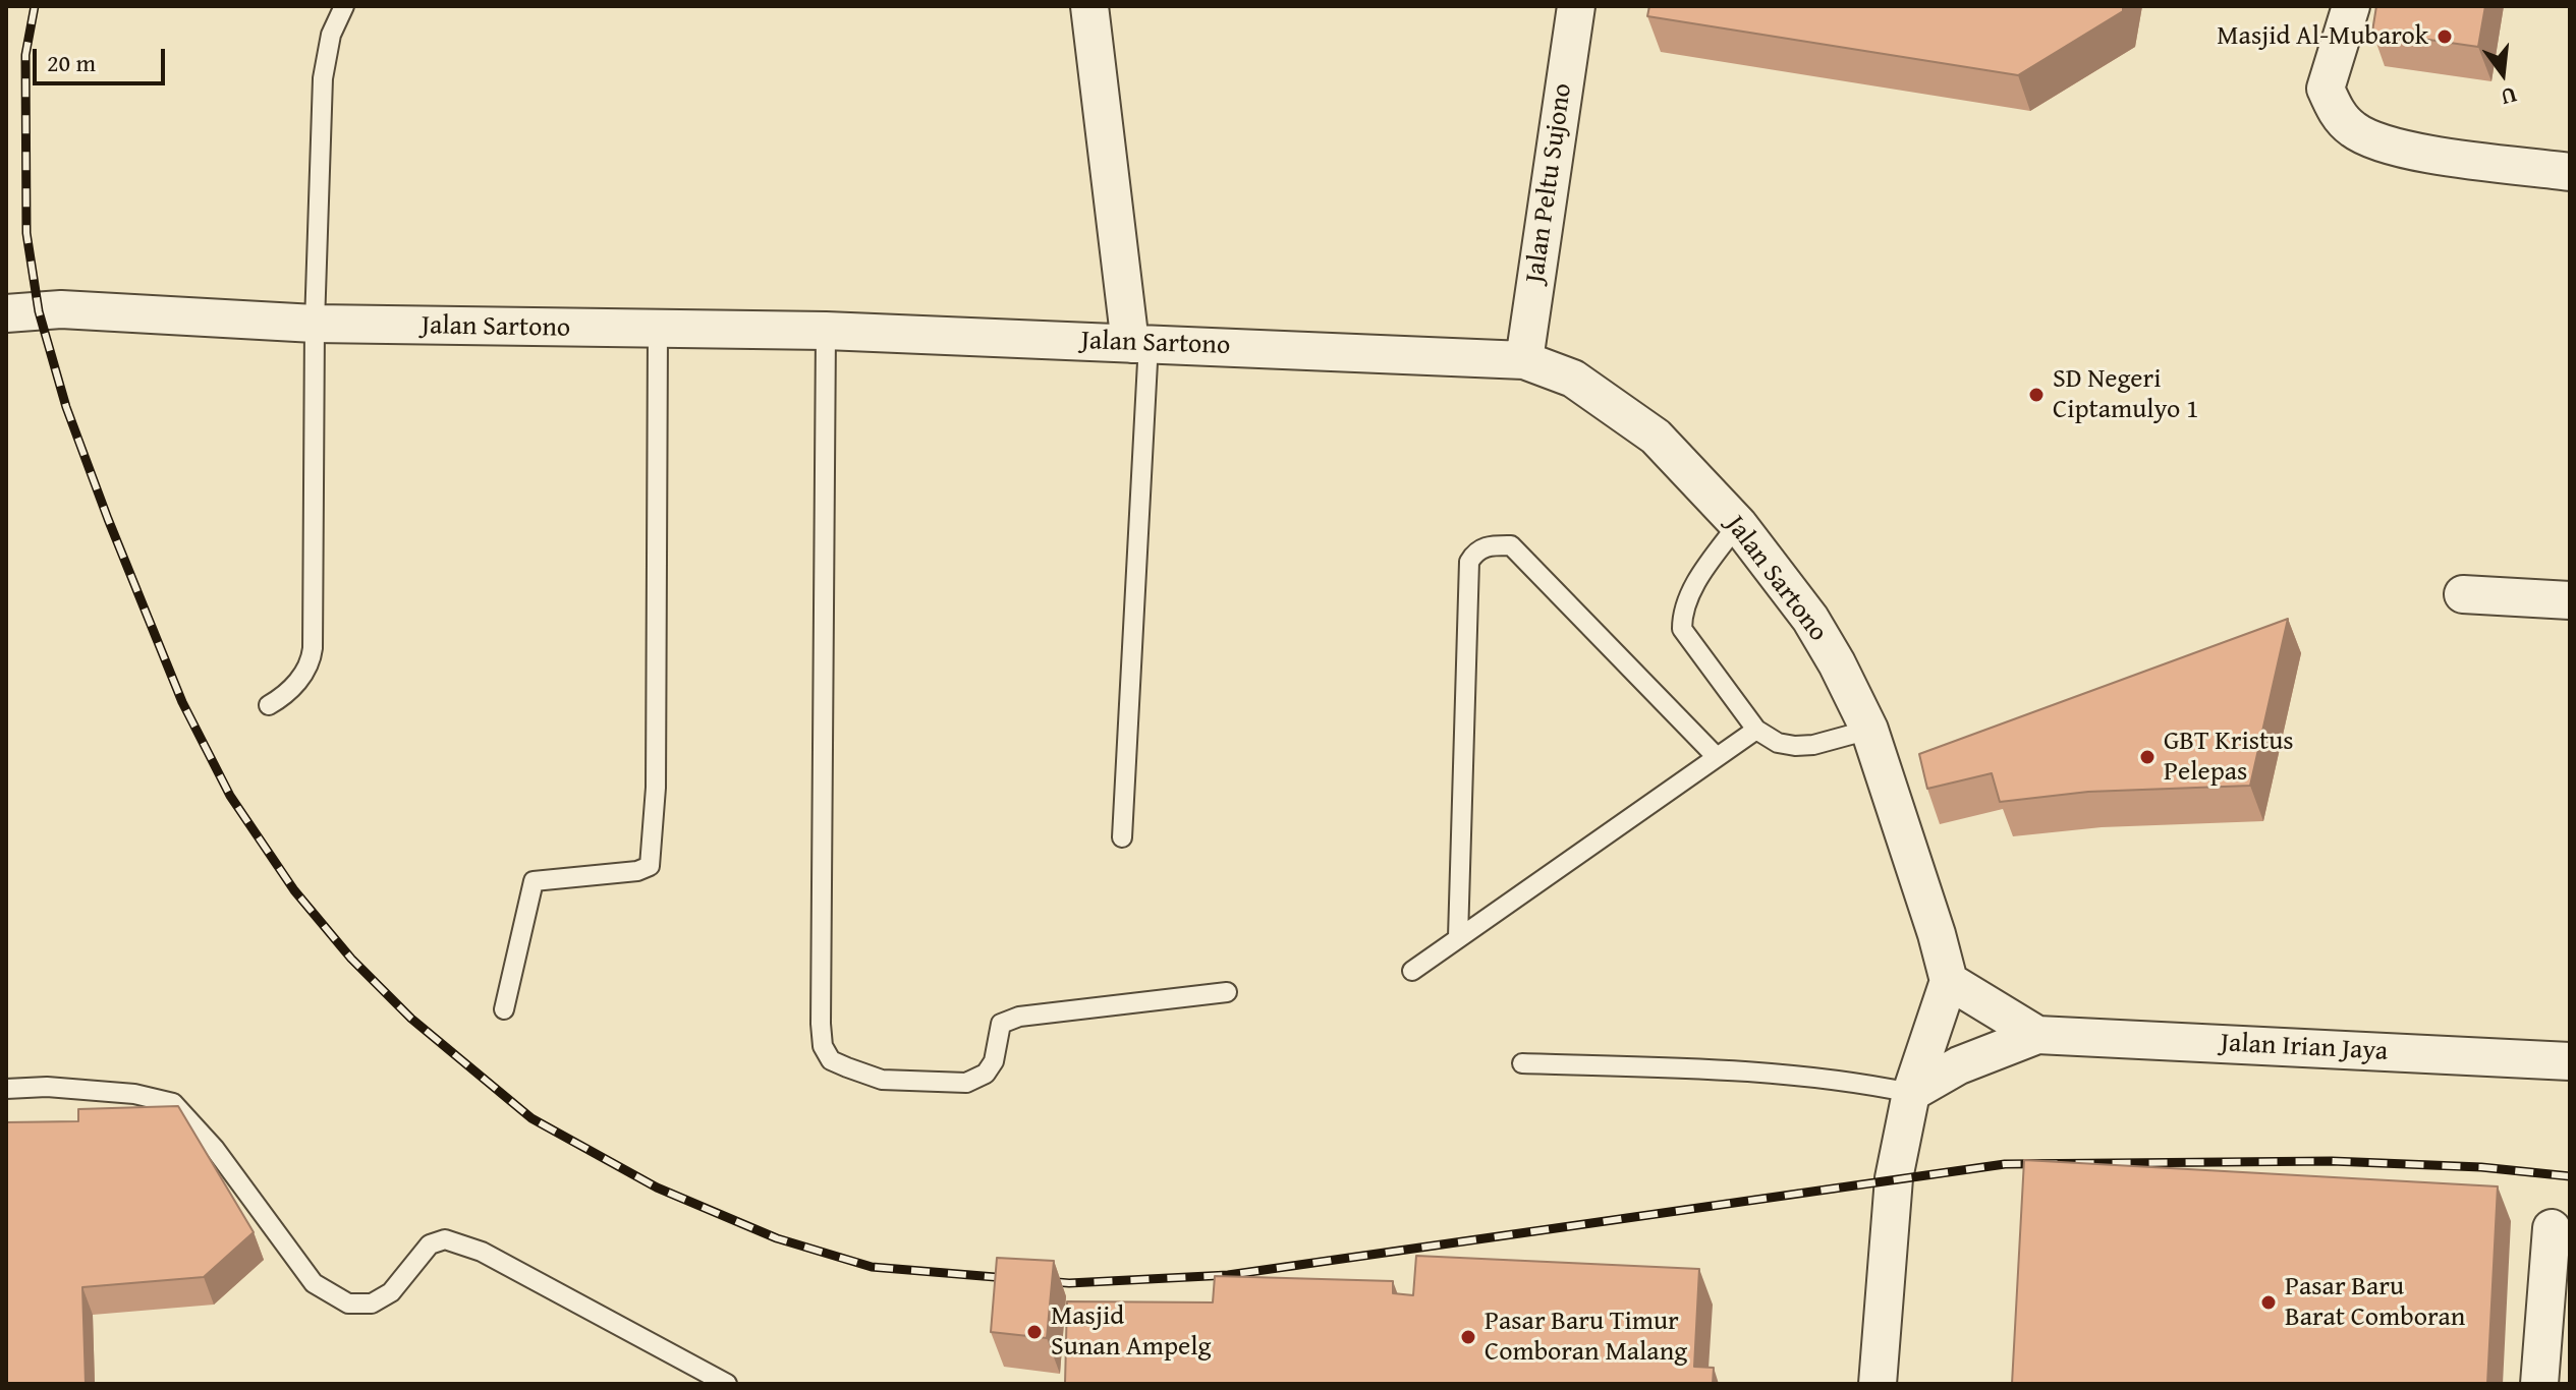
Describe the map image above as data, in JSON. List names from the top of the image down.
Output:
{
  "streets": {
    "street": ["Jalan Peltu Sujono", "Jalan Sartono", "Jalan Irian Jaya"]
  },
  "crossings": [
    ["Jalan Peltu Sujono", "Jalan Sartono"],
    ["Jalan Sartono", "Jalan Irian Jaya"]
  ],
  "places": [
    "Masjid Al-Mubarok",
    "SD Negeri Ciptamulyo 1",
    "GBT Kristus Pelepas",
    "Pasar Baru Barat Comboran",
    "Masjid Sunan Ampelg",
    "Pasar Baru Timur Comboran Malang"
  ],
  "scale_bar": "20 m",
  "north": "bottom"
}
